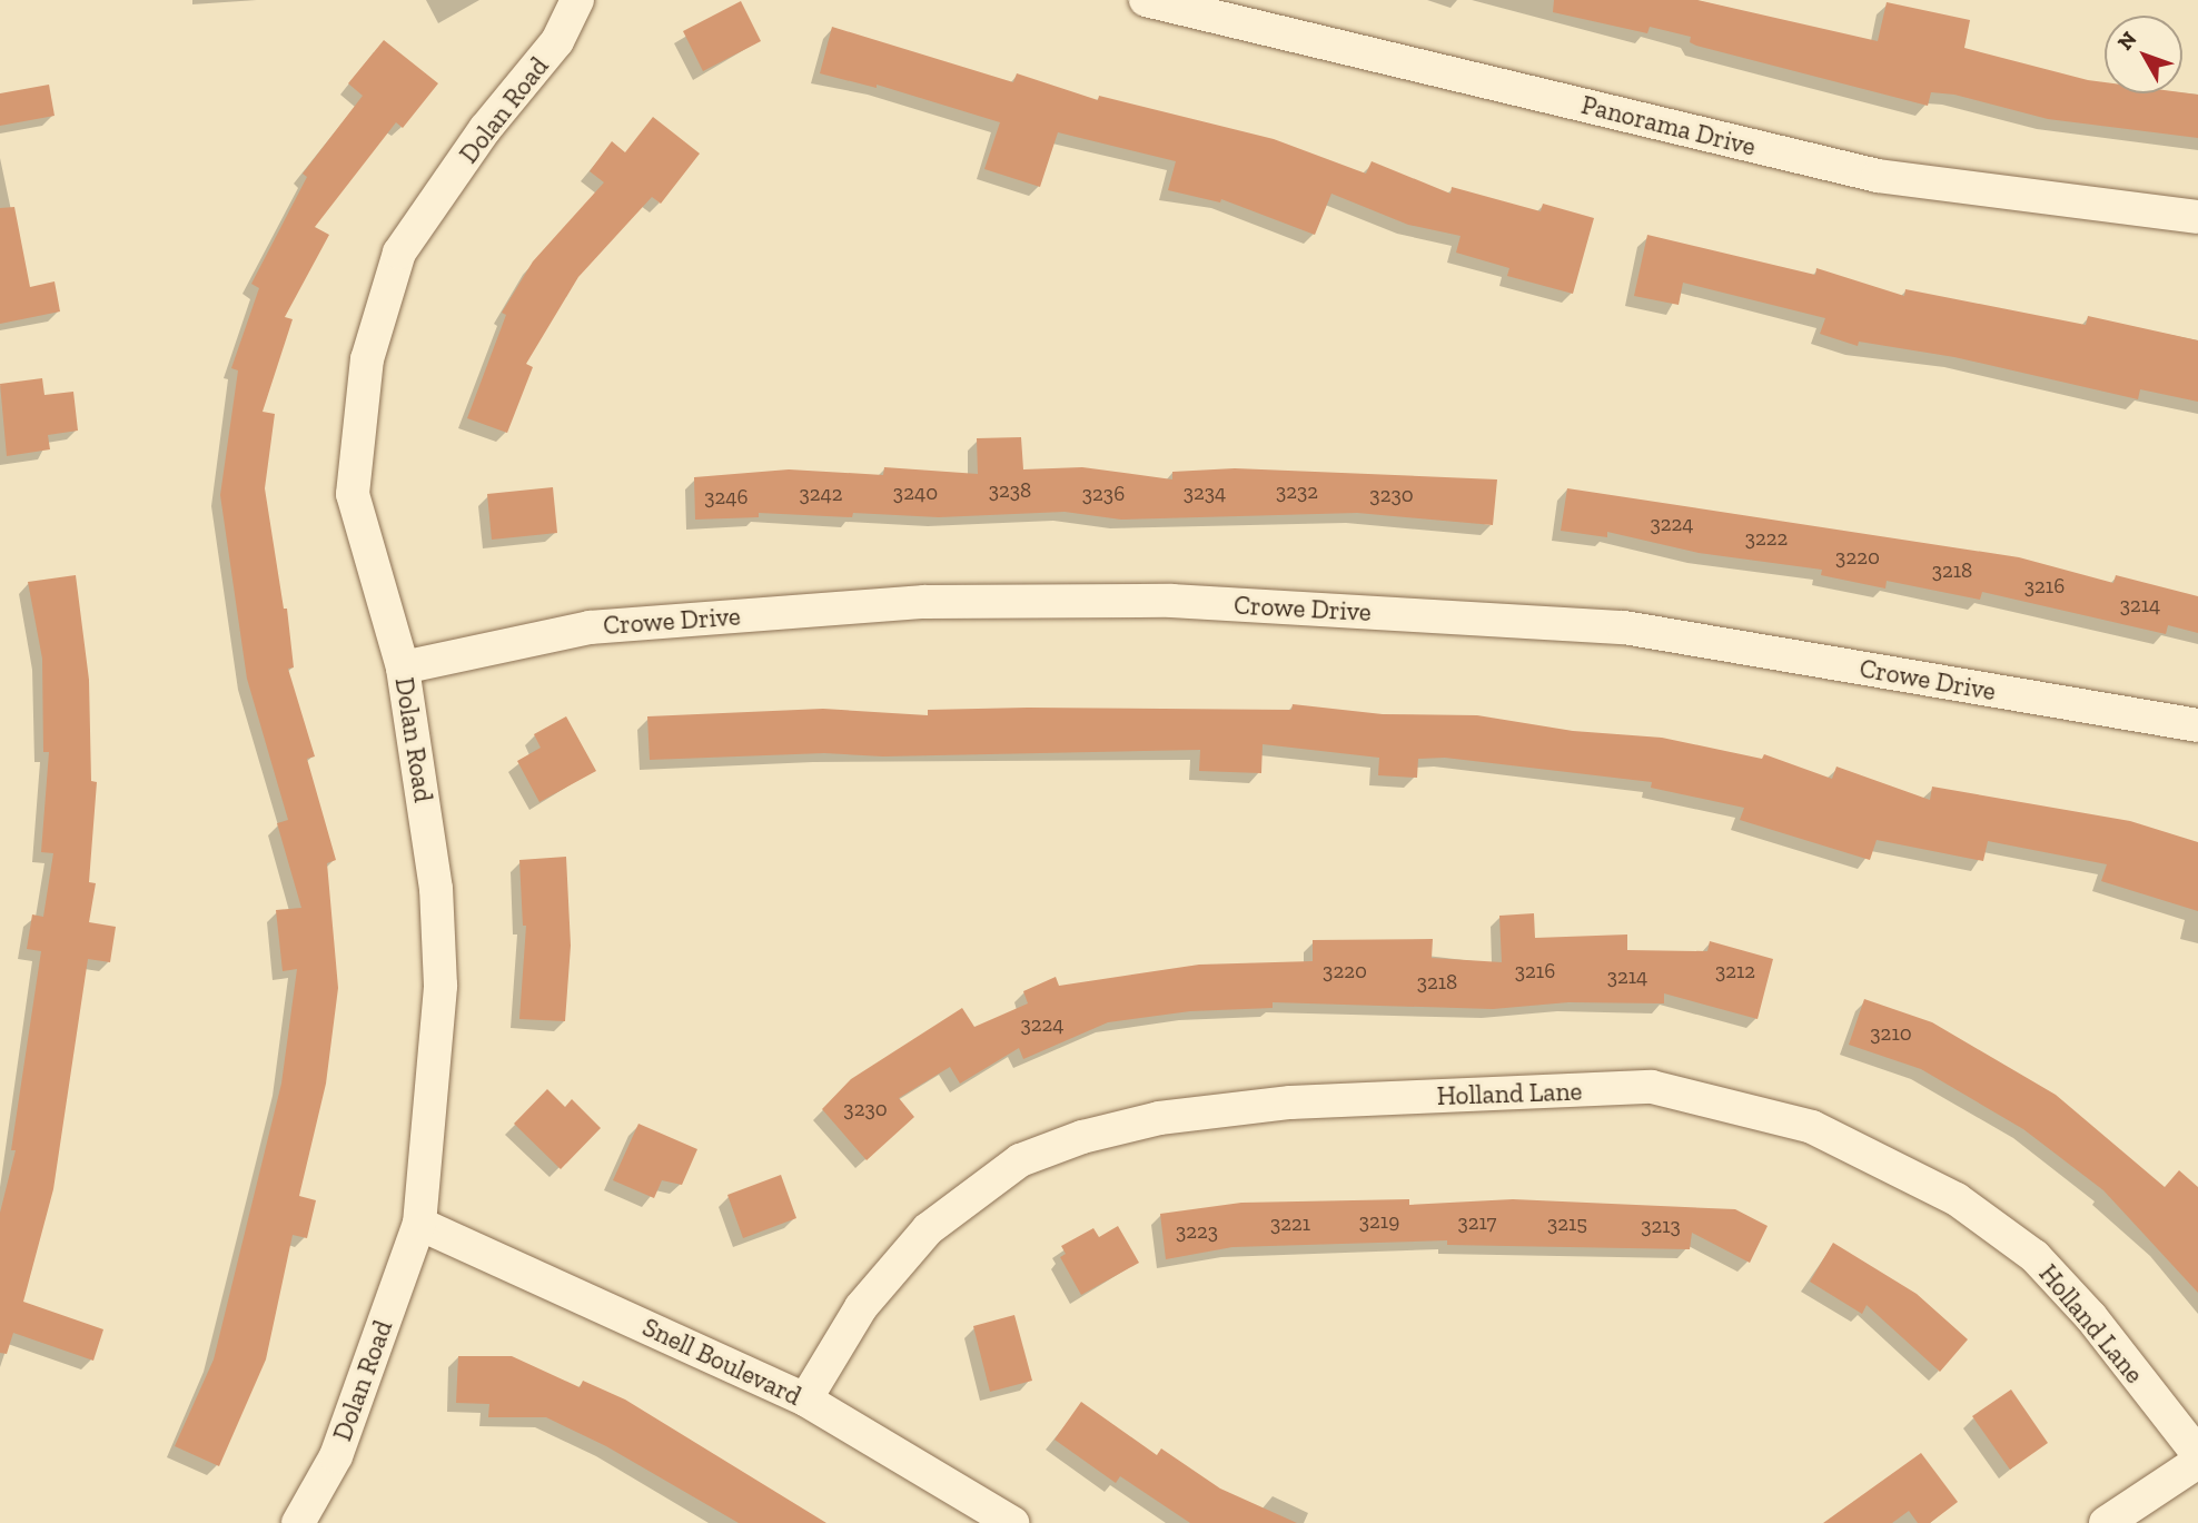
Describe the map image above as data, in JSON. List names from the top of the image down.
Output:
{
  "streets": {
    "street": [
      "Dolan Road",
      "Panorama Drive",
      "Crowe Drive",
      "Holland Lane",
      "Snell Boulevard"
    ]
  },
  "crossings": [
    ["Dolan Road", "Crowe Drive"],
    ["Dolan Road", "Snell Boulevard"],
    ["Holland Lane", "Snell Boulevard"]
  ],
  "house_numbers": [
    "3238",
    "3232",
    "3240",
    "3234",
    "3242",
    "3236",
    "3230",
    "3246",
    "3224",
    "3222",
    "3220",
    "3218",
    "3216",
    "3214",
    "3220",
    "3216",
    "3212",
    "3214",
    "3218",
    "3224",
    "3210",
    "3230",
    "3219",
    "3217",
    "3221",
    "3215",
    "3213",
    "3223"
  ],
  "north": "top left"
}
